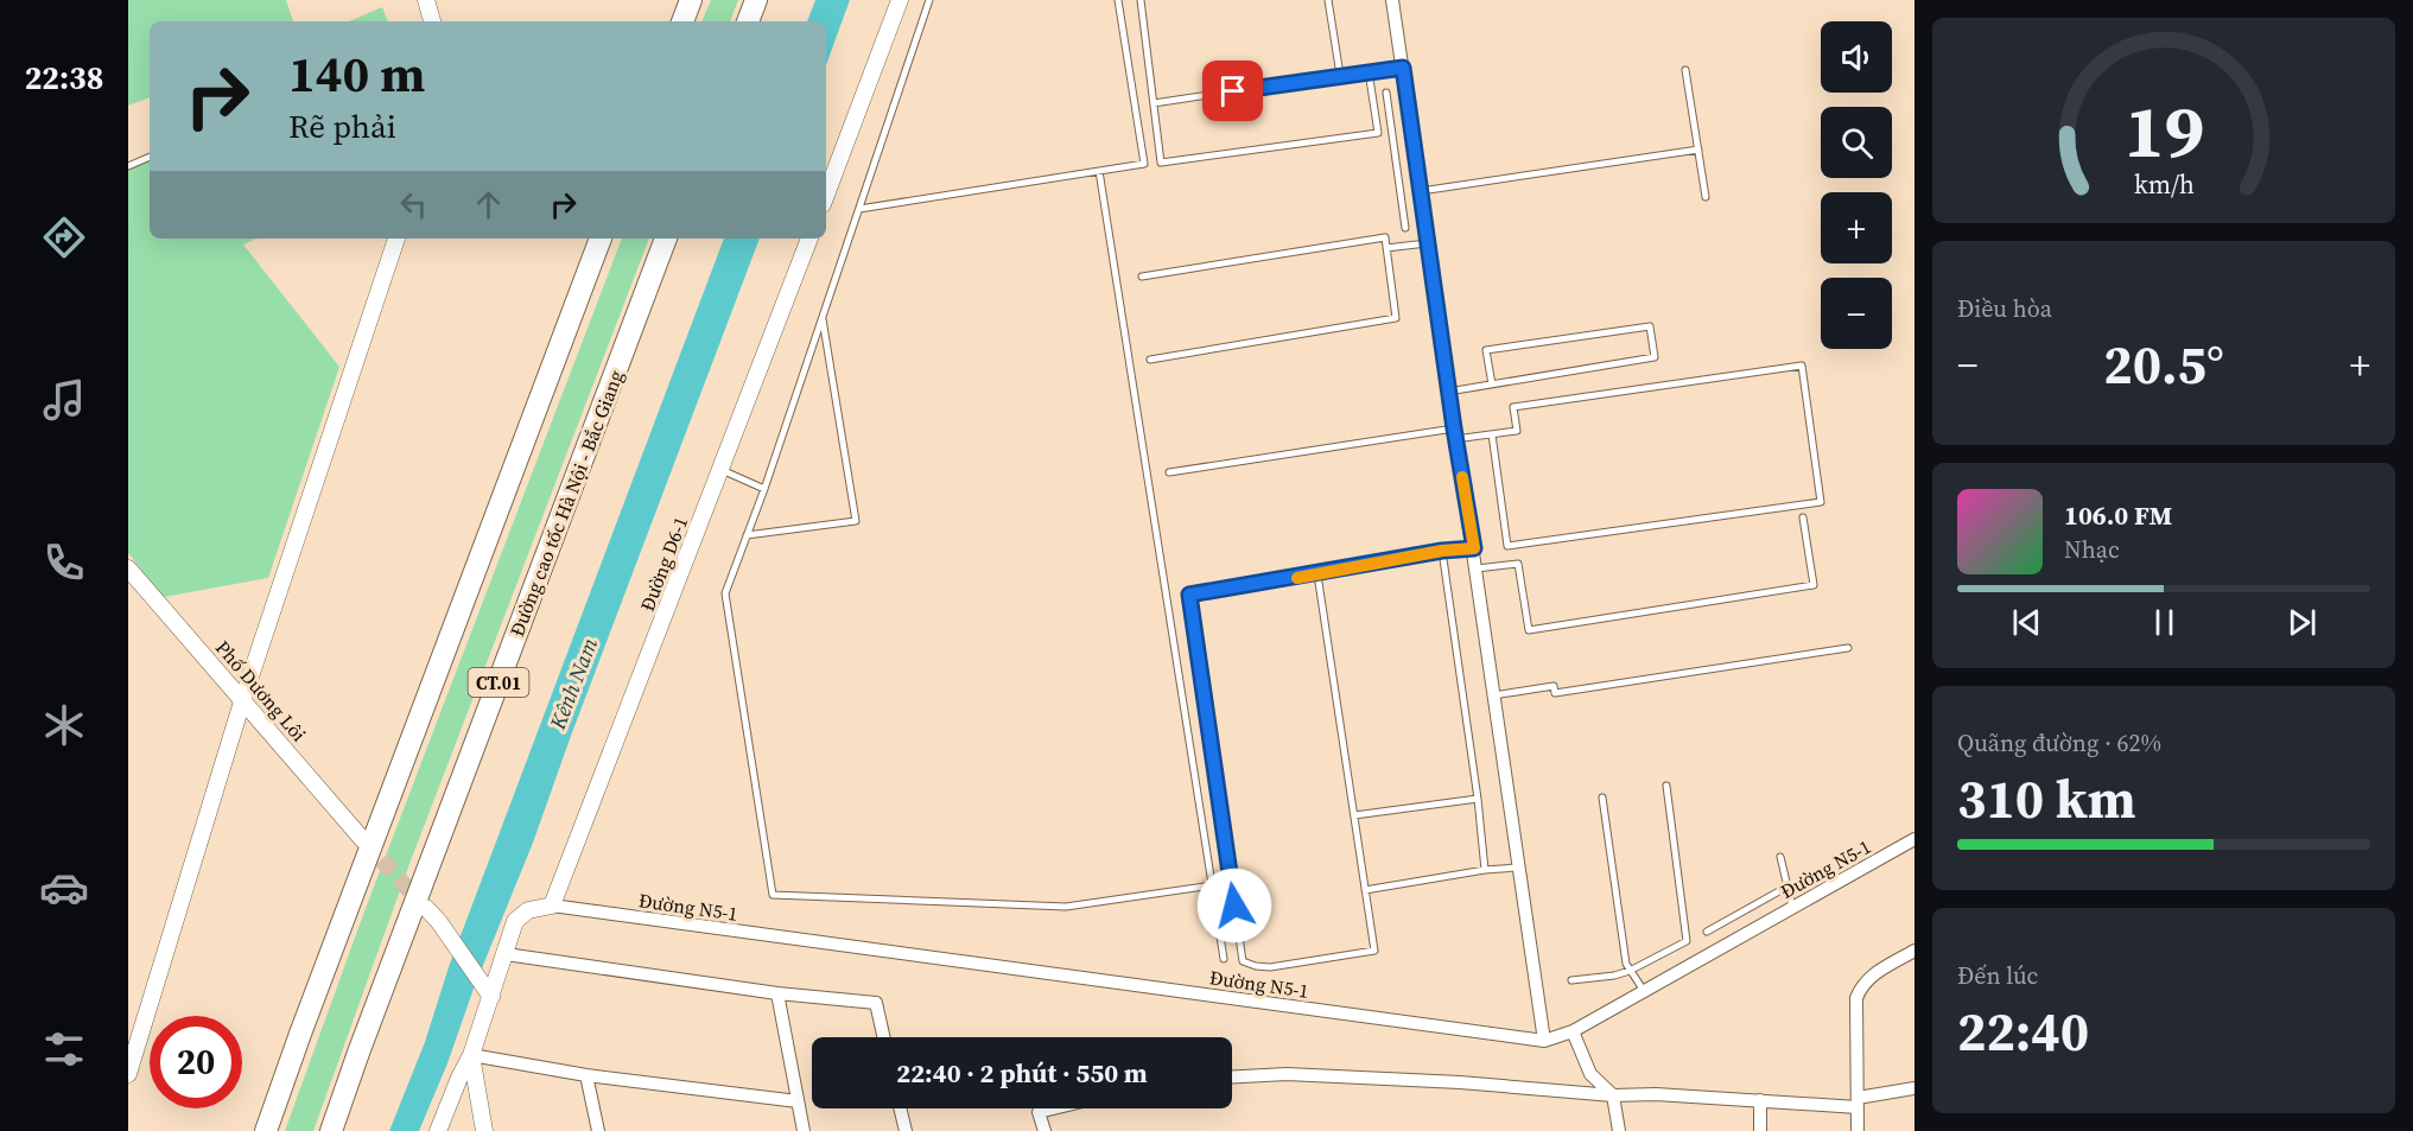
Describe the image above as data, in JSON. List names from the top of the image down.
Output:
{
  "streets": {
    "highway": ["Đường cao tốc Hà Nội - Bắc Giang", "CT.01"],
    "street": ["Đường D6-1", "Phố Dương Lôi", "Đường N5-1"]
  },
  "crossings": [
    ["Đường D6-1", "Đường N5-1"]
  ],
  "water": ["Kênh Nam"],
  "page": {
    "tabs": "22:38",
    "map_buttons": ["+", "−"],
    "turn": ["140 m", "Rẽ phải"],
    "tile": [
      "Điều hòa",
      ["Quãng đường · 62%", "310 km"],
      ["Đến lúc", "22:40"]
    ],
    "heat": ["−", "20.5°", "+"],
    "song": ["106.0 FM", "Nhạc"],
    "limit": "20",
    "trip": "22:40 · 2 phút · 550 m",
    "gauge": ["19", "km/h"]
  }
}
